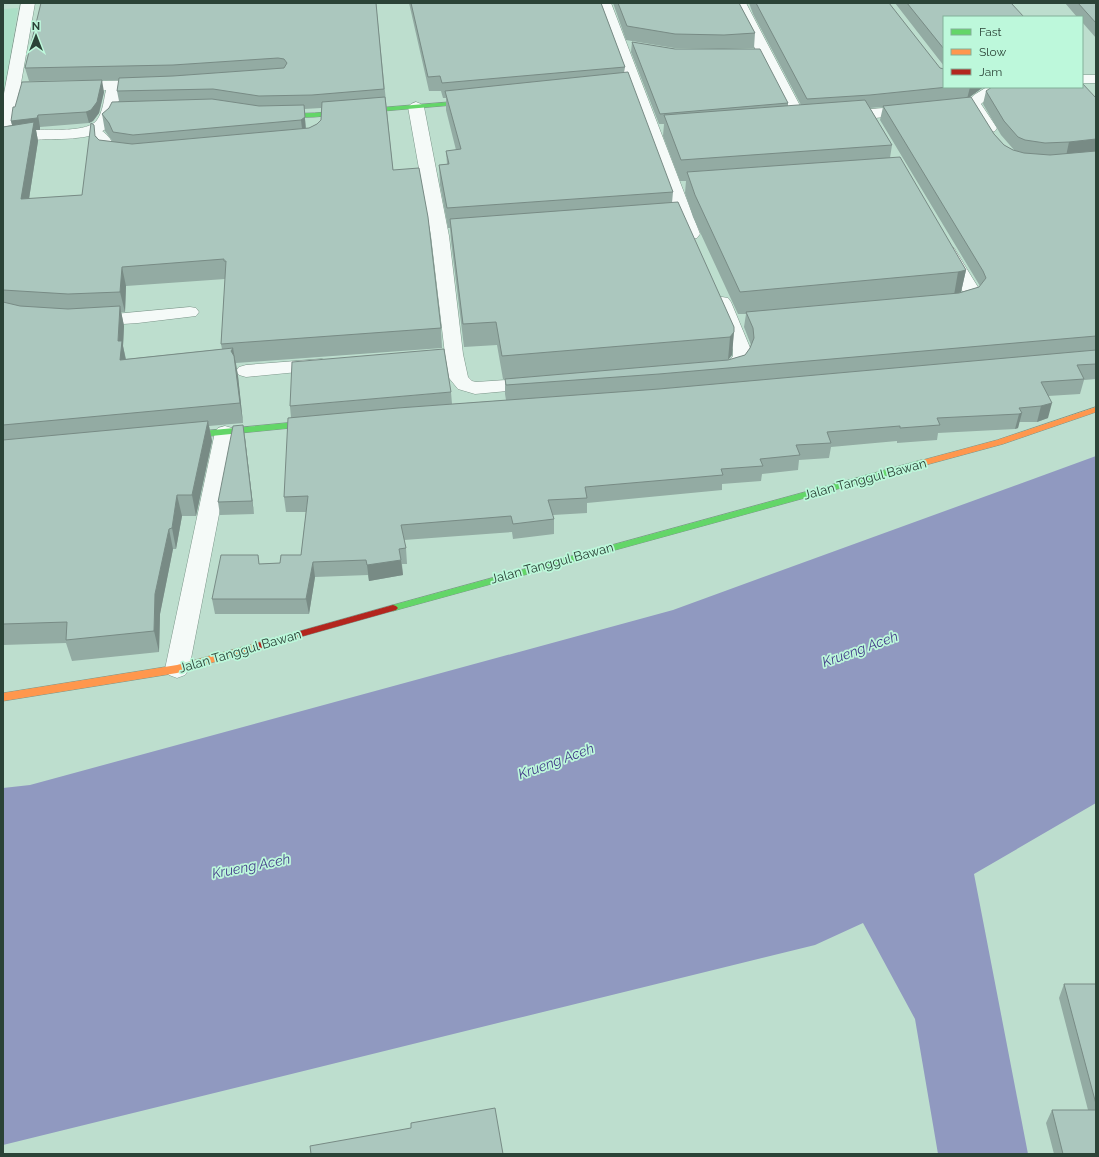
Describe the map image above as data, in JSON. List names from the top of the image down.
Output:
{
  "streets": {
    "street": ["Jalan Tanggul Bawan"]
  },
  "water": ["Krueng Aceh"],
  "legend": ["Fast", "Slow", "Jam"],
  "north": "top"
}
